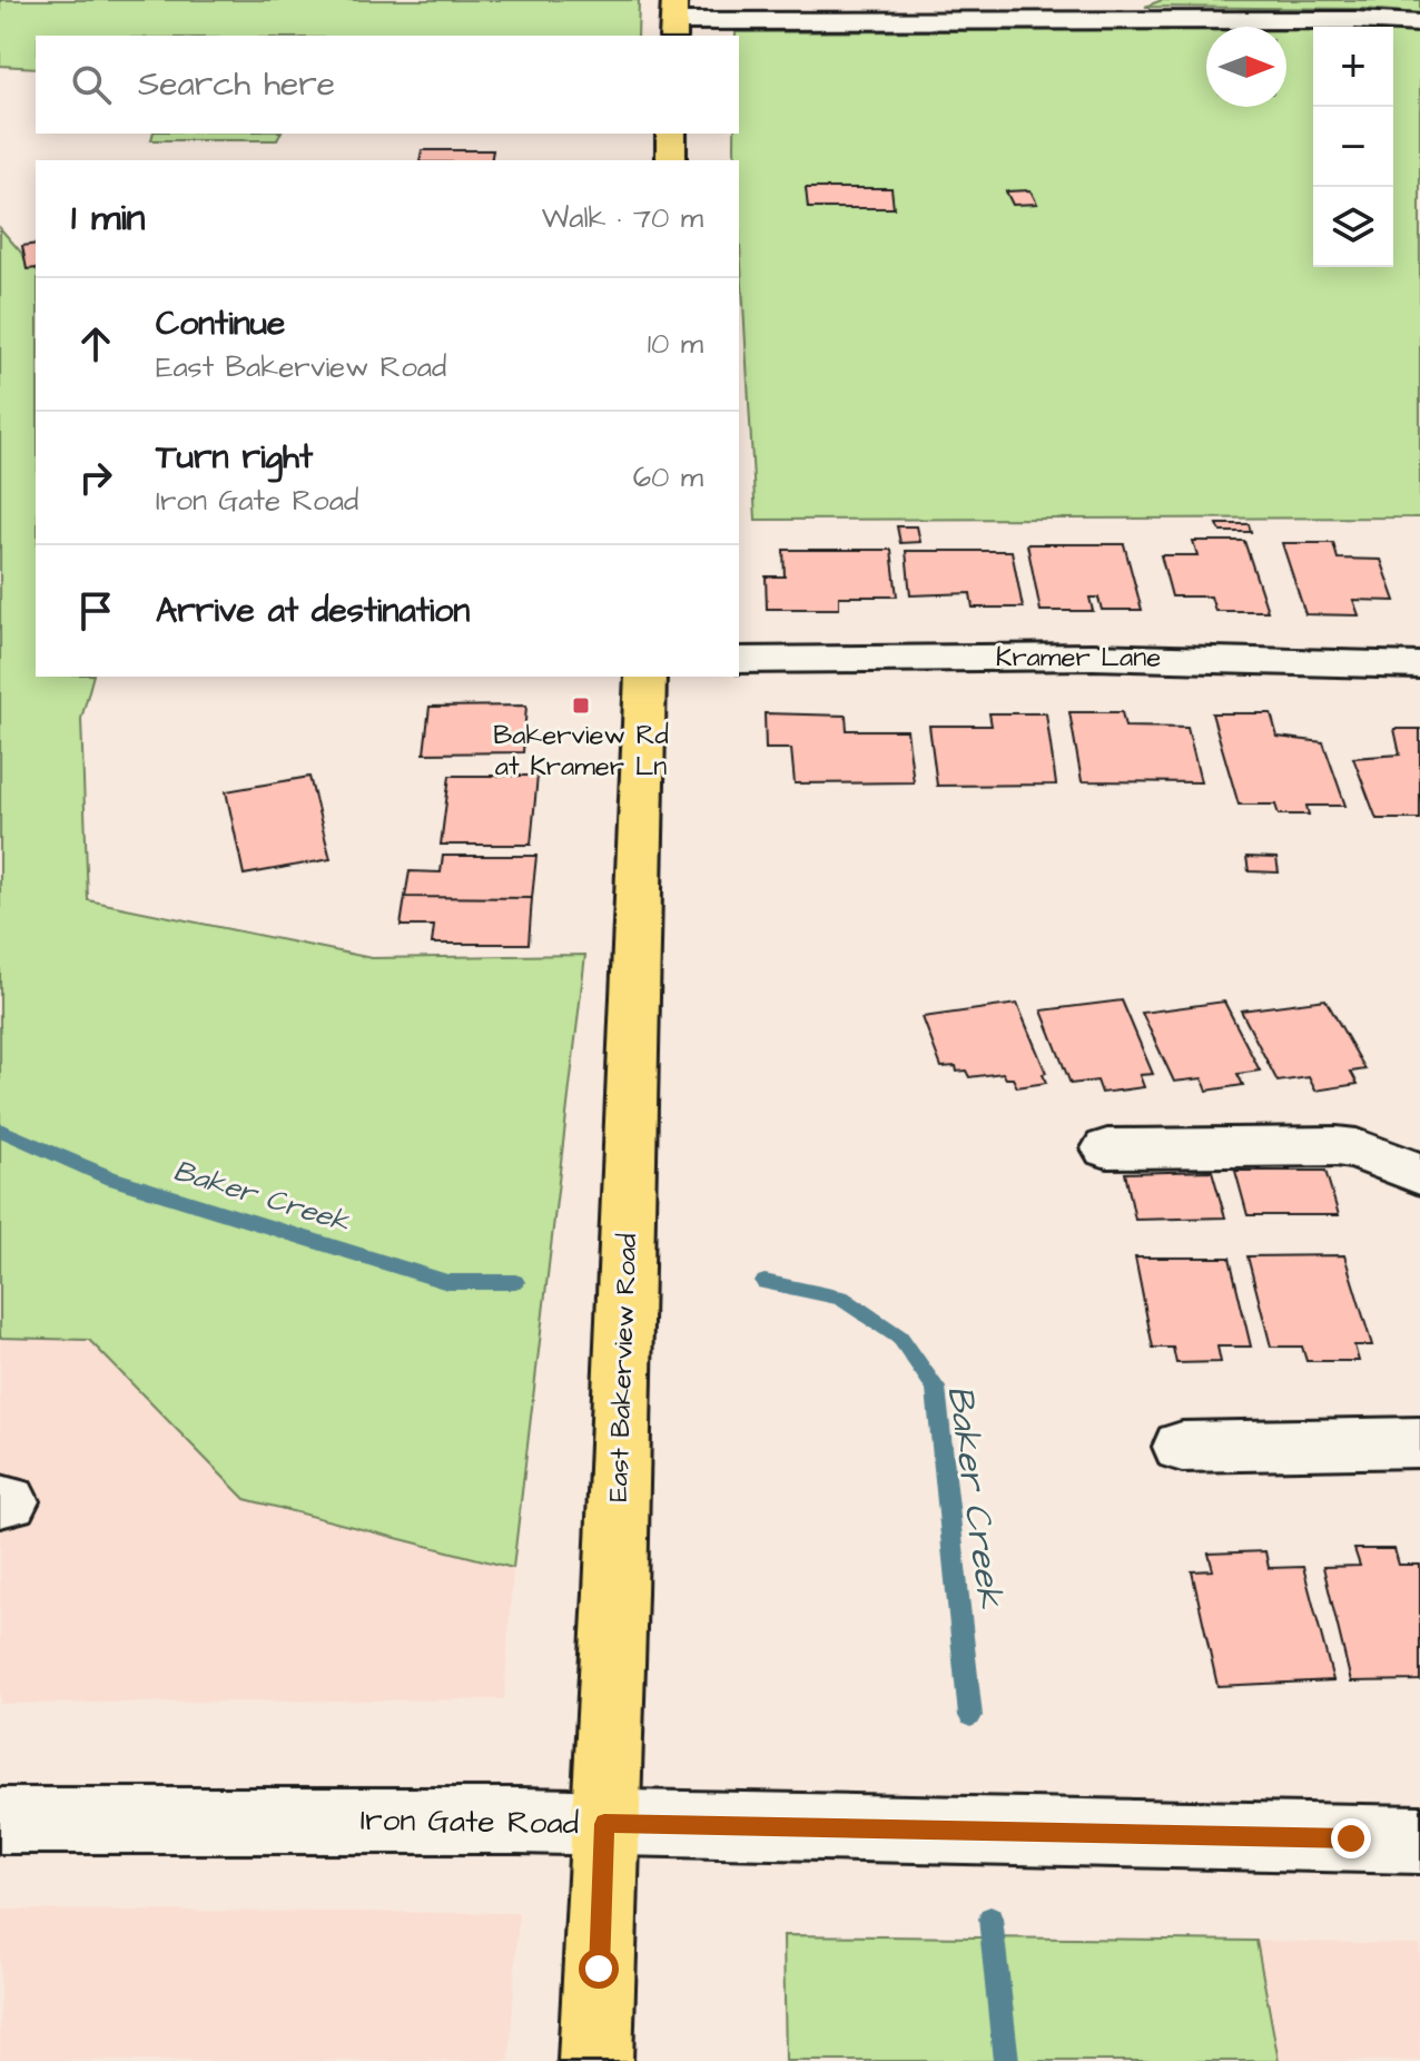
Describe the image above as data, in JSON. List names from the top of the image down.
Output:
{
  "streets": {
    "main road": ["East Bakerview Road"],
    "street": ["Kramer Lane", "Iron Gate Road"]
  },
  "crossings": [
    ["East Bakerview Road", "Iron Gate Road"]
  ],
  "water": ["Baker Creek"],
  "places": {
    "transit": ["Bakerview Rd at Kramer Ln"]
  },
  "north": "right",
  "page": {
    "map_buttons": ["+", "−"],
    "search": "Search here",
    "heading": ["1 min", "Walk · 70 m"],
    "list": [
      ["Continue", "East Bakerview Road", "10 m"],
      ["Turn right", "Iron Gate Road", "60 m"],
      "Arrive at destination"
    ]
  }
}
